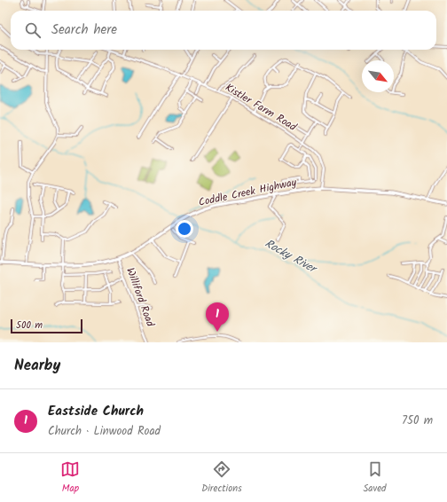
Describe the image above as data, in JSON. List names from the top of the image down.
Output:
{
  "streets": {
    "main road": ["Coddle Creek Highway"],
    "street": ["Kistler Farm Road", "Williford Road"]
  },
  "crossings": [
    ["Kistler Farm Road", "Coddle Creek Highway"],
    ["Coddle Creek Highway", "Williford Road"]
  ],
  "water": ["Rocky River"],
  "scale_bar": "500 m",
  "north": "bottom right",
  "page": {
    "search": "Search here",
    "pins": "1",
    "scale": "500 m",
    "heading": "Nearby",
    "list": [
      {
        "mark": "1",
        "name": "Eastside Church",
        "note": "Church · Linwood Road",
        "value": "750 m"
      }
    ],
    "nav": ["Map", "Directions", "Saved"]
  }
}
